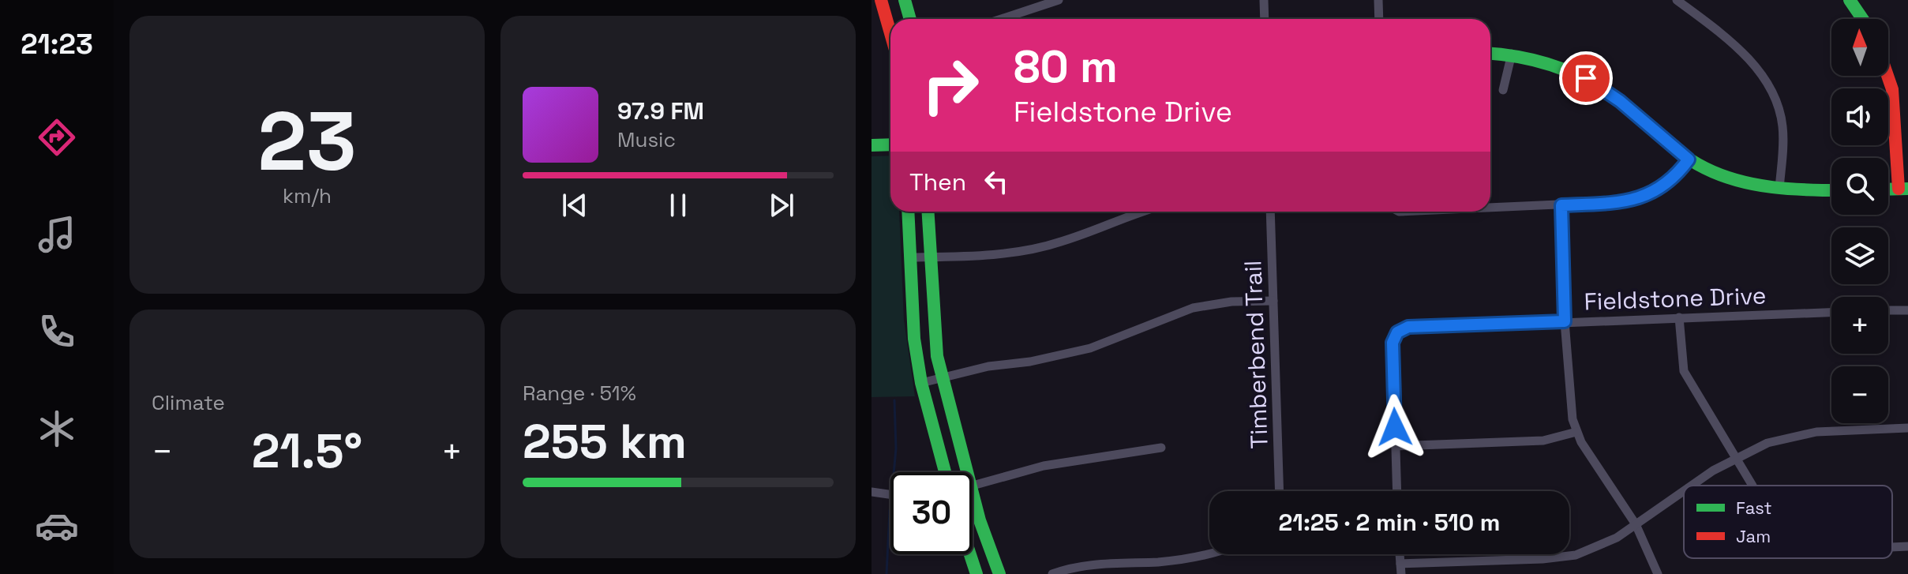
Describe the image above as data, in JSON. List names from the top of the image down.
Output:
{
  "streets": {
    "street": ["Fieldstone Drive", "Timberbend Trail"]
  },
  "legend": ["Fast", "Jam"],
  "north": "top",
  "page": {
    "tabs": "21:23",
    "tile": [
      ["23", "km/h"],
      "Climate",
      ["Range · 51%", "255 km"]
    ],
    "map_buttons": ["+", "−"],
    "turn": ["80 m", "Fieldstone Drive"],
    "song": ["97.9 FM", "Music"],
    "then": "Then",
    "heat": ["−", "21.5°", "+"],
    "limit": "30",
    "trip": "21:25 · 2 min · 510 m"
  }
}
